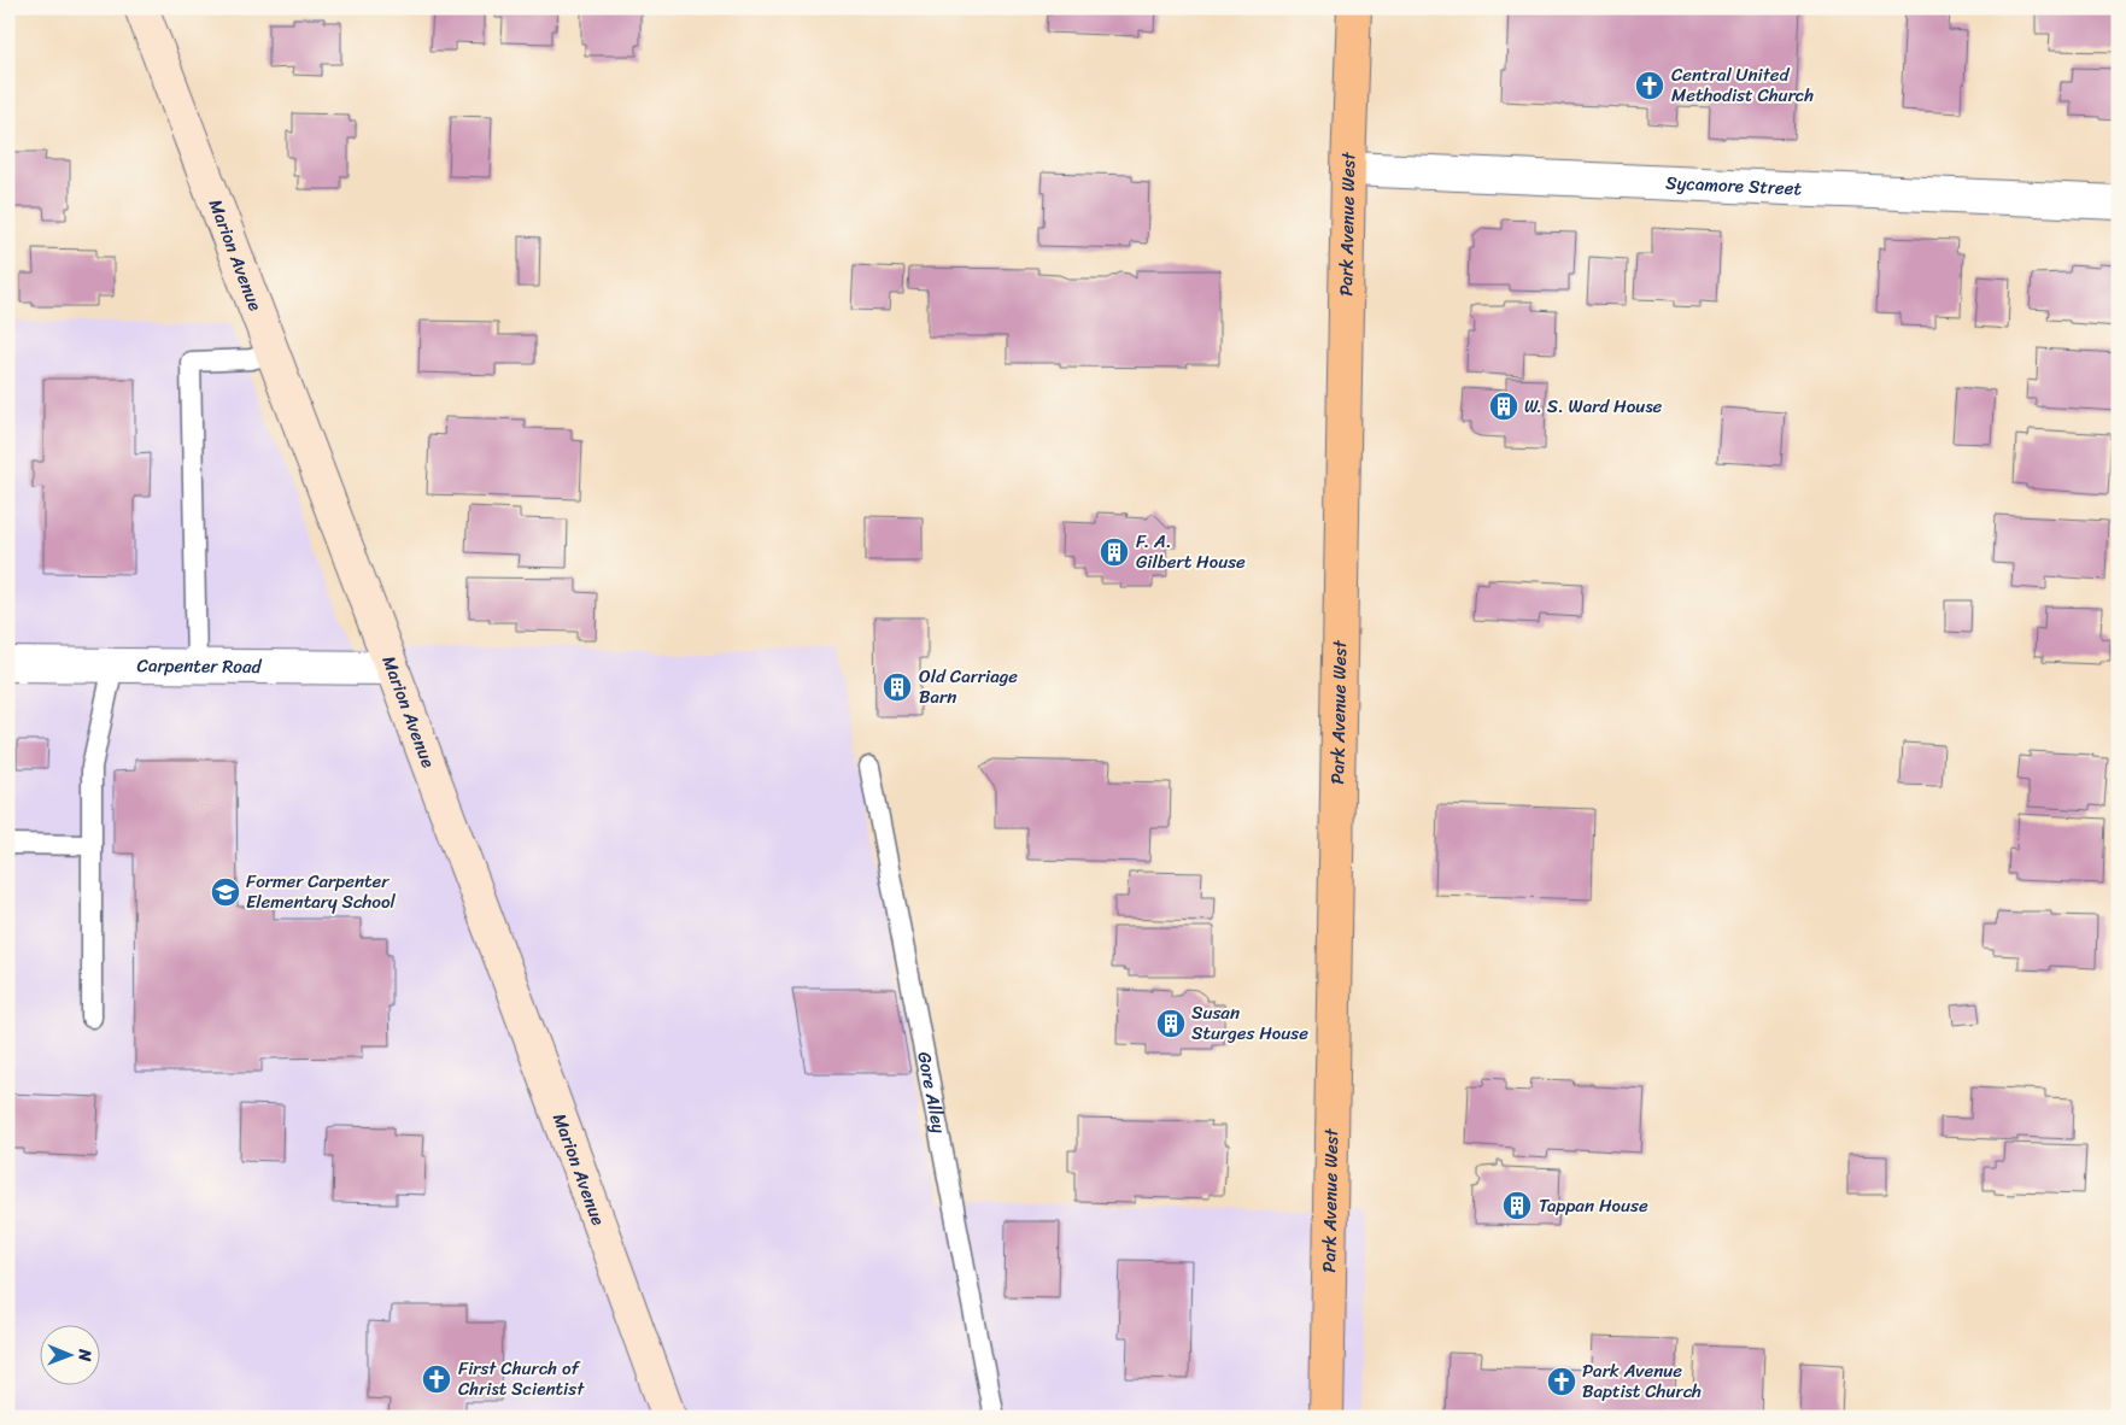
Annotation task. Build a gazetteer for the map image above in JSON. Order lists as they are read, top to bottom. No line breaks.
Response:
{"streets":{"main road":["Park Avenue West"],"street":["Sycamore Street","Marion Avenue","Carpenter Road"],"lane":["Gore Alley"]},"crossings":[["Sycamore Street","Park Avenue West"],["Marion Avenue","Carpenter Road"]],"places":{"church":["Central United Methodist Church","First Church of Christ Scientist","Park Avenue Baptist Church"],"building":["W. S. Ward House","F. A. Gilbert House","Old Carriage Barn","Susan Sturges House","Tappan House"],"school or university":["Former Carpenter Elementary School"]},"north":"right"}
